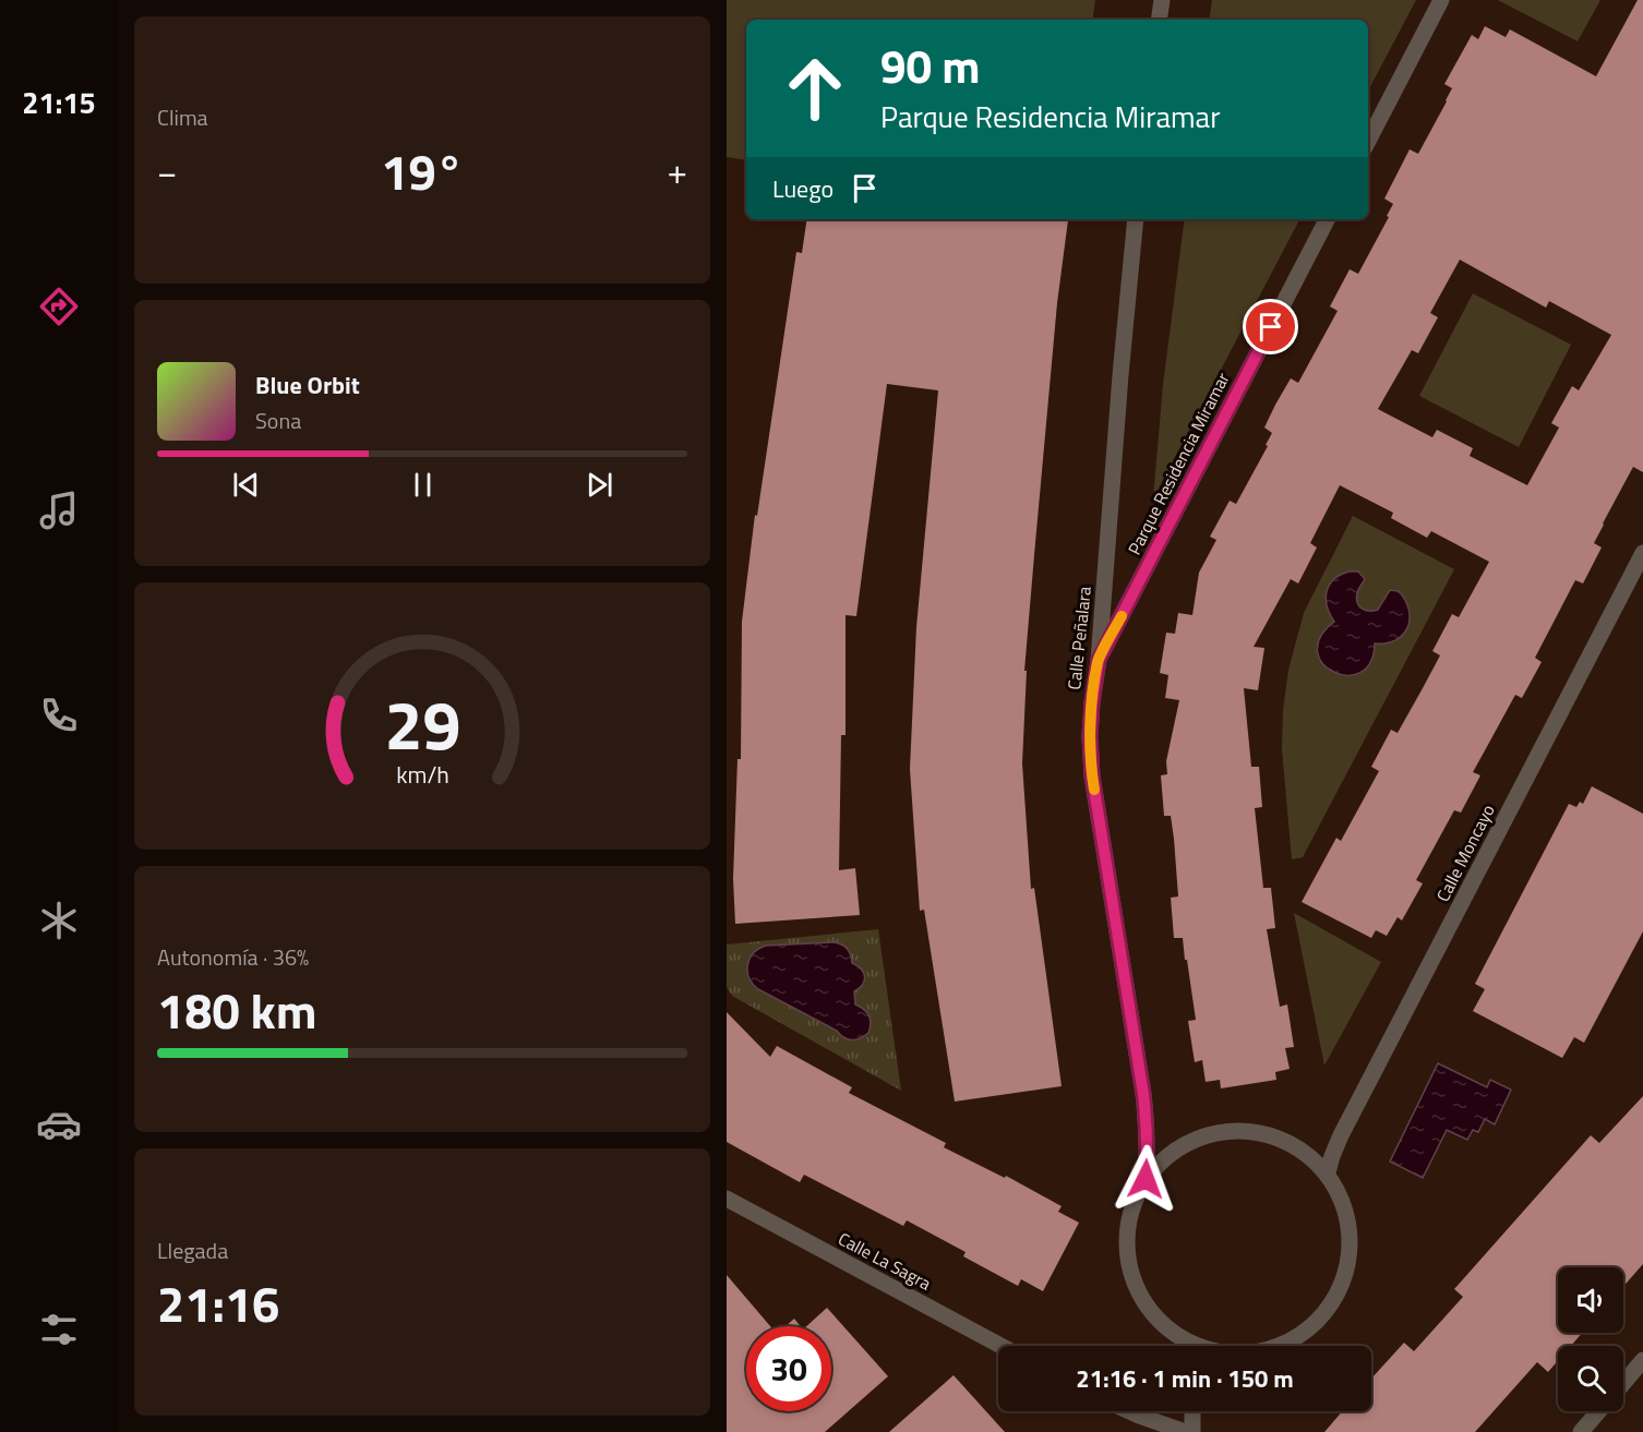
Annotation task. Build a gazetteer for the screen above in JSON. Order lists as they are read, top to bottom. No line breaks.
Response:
{"streets":{"street":["Parque Residencia Miramar","Calle Peñalara","Calle Moncayo","Calle La Sagra"]},"crossings":[["Parque Residencia Miramar","Calle Peñalara"]],"page":{"tabs":"21:15","tile":["Clima",["Autonomía · 36%","180 km"],["Llegada","21:16"]],"turn":["90 m","Parque Residencia Miramar"],"heat":["−","19°","+"],"then":"Luego","song":["Blue Orbit","Sona"],"limit":"30","trip":"21:16 · 1 min · 150 m","gauge":["29","km/h"]}}
